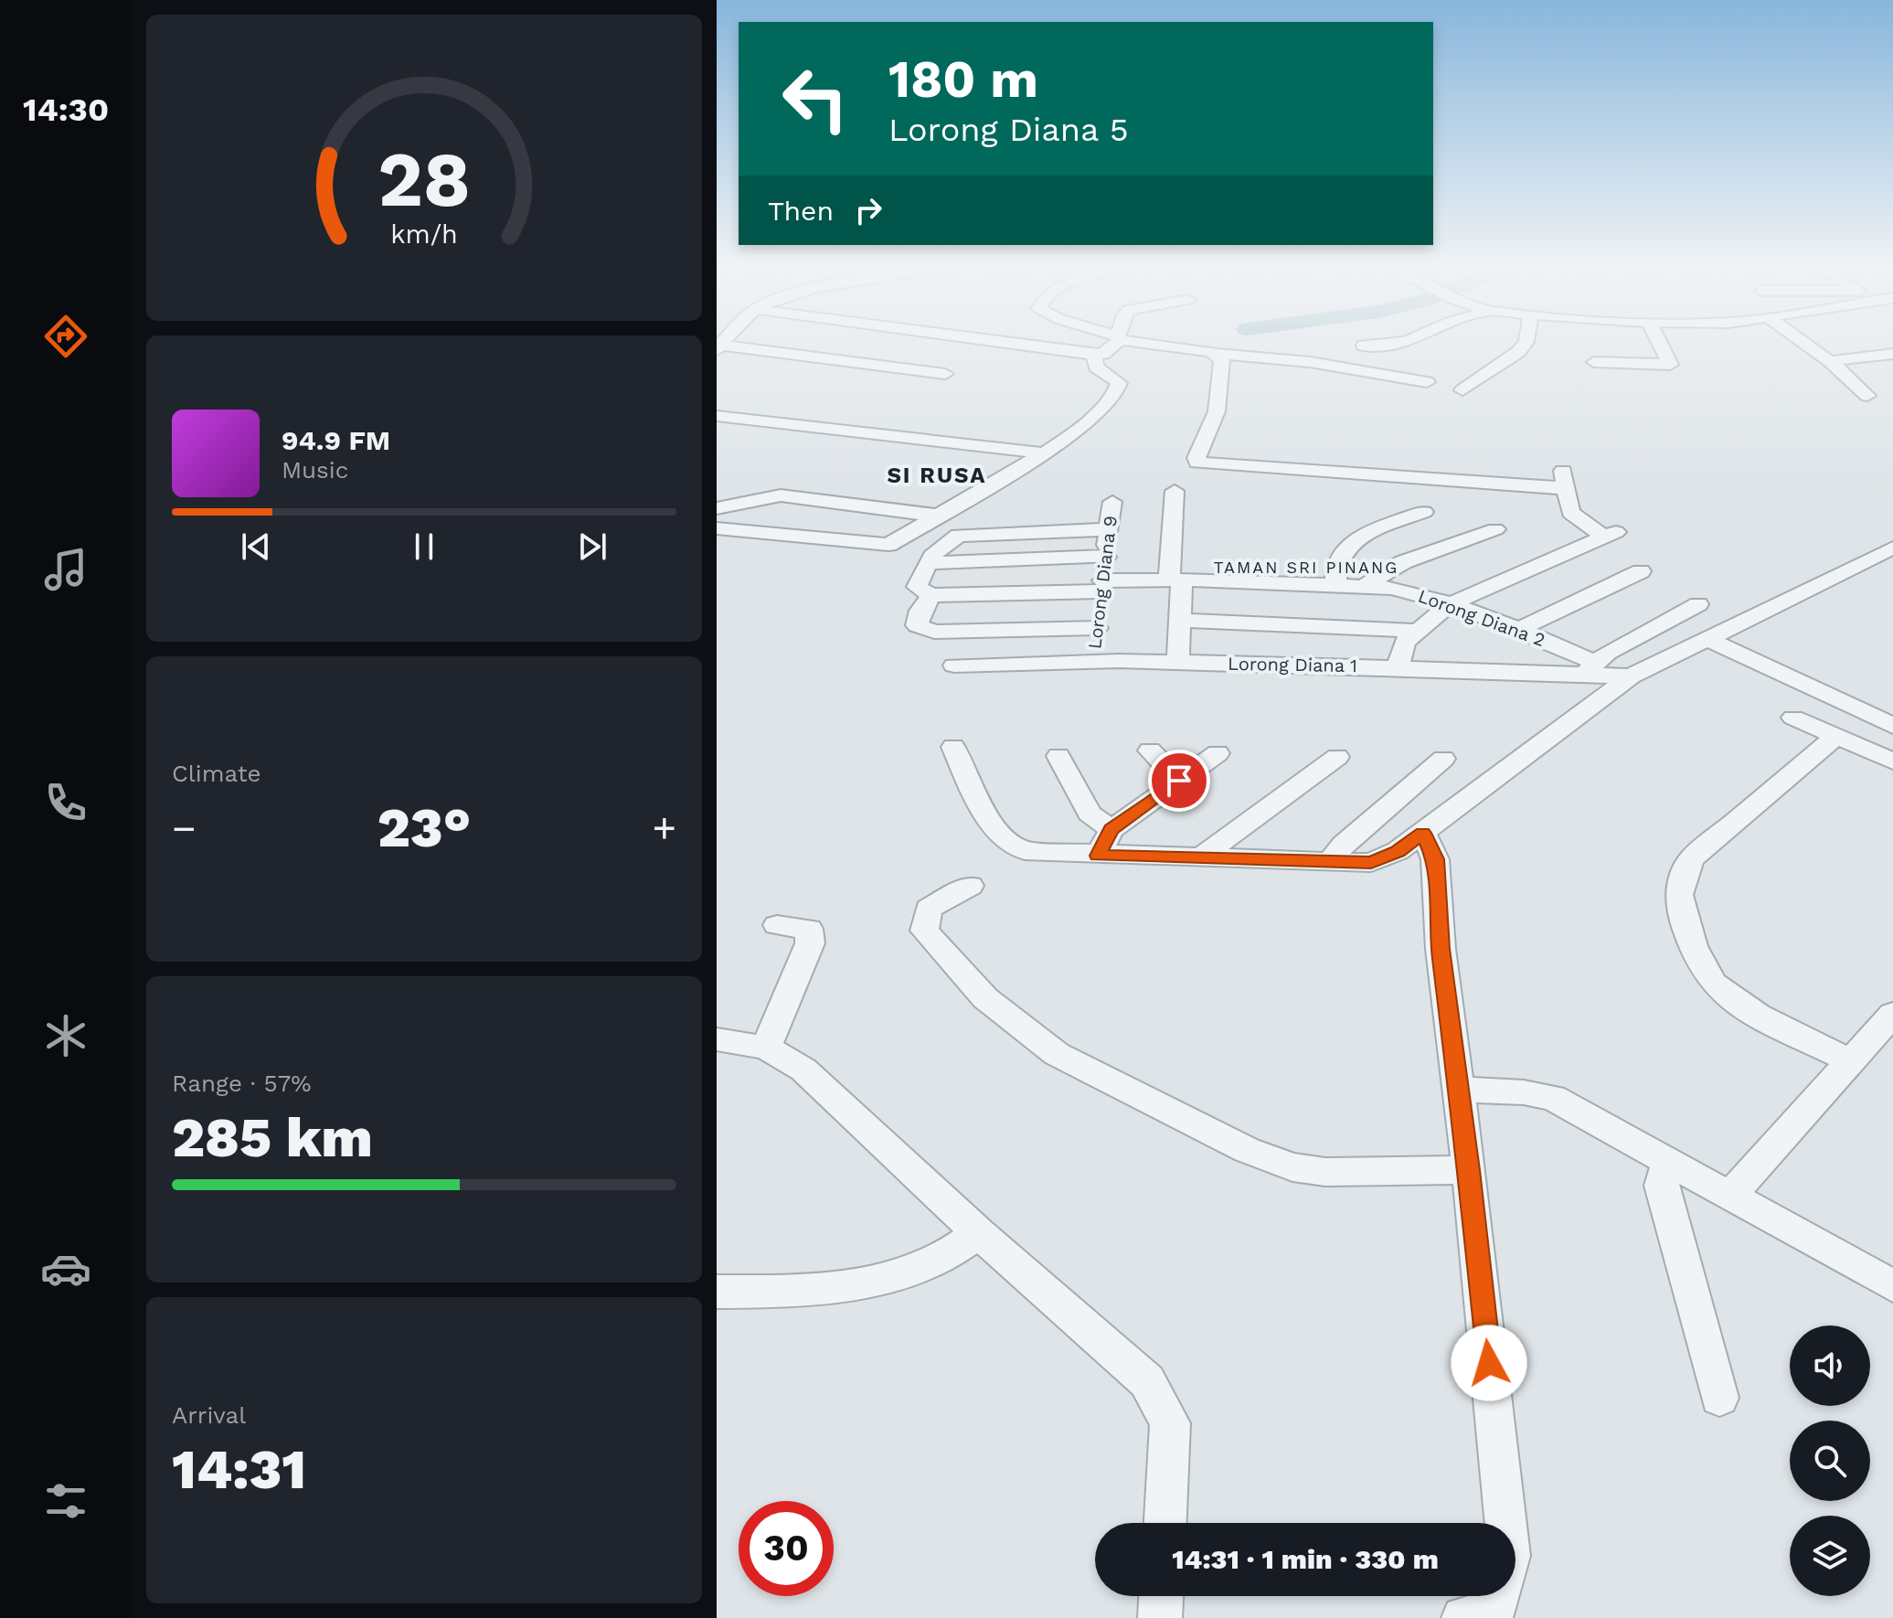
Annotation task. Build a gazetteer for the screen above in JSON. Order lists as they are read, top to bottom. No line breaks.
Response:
{"streets":{"street":["Lorong Diana 9","Lorong Diana 2","Lorong Diana 1"]},"crossings":[["Lorong Diana 9","Lorong Diana 2"],["Lorong Diana 9","Lorong Diana 1"],["Lorong Diana 2","Lorong Diana 1"]],"districts":["SI RUSA","TAMAN SRI PINANG"],"page":{"tabs":"14:30","turn":["180 m","Lorong Diana 5"],"then":"Then","song":["94.9 FM","Music"],"tile":["Climate",["Range · 57%","285 km"],["Arrival","14:31"]],"heat":["−","23°","+"],"limit":"30","trip":"14:31 · 1 min · 330 m","gauge":["28","km/h"]}}
